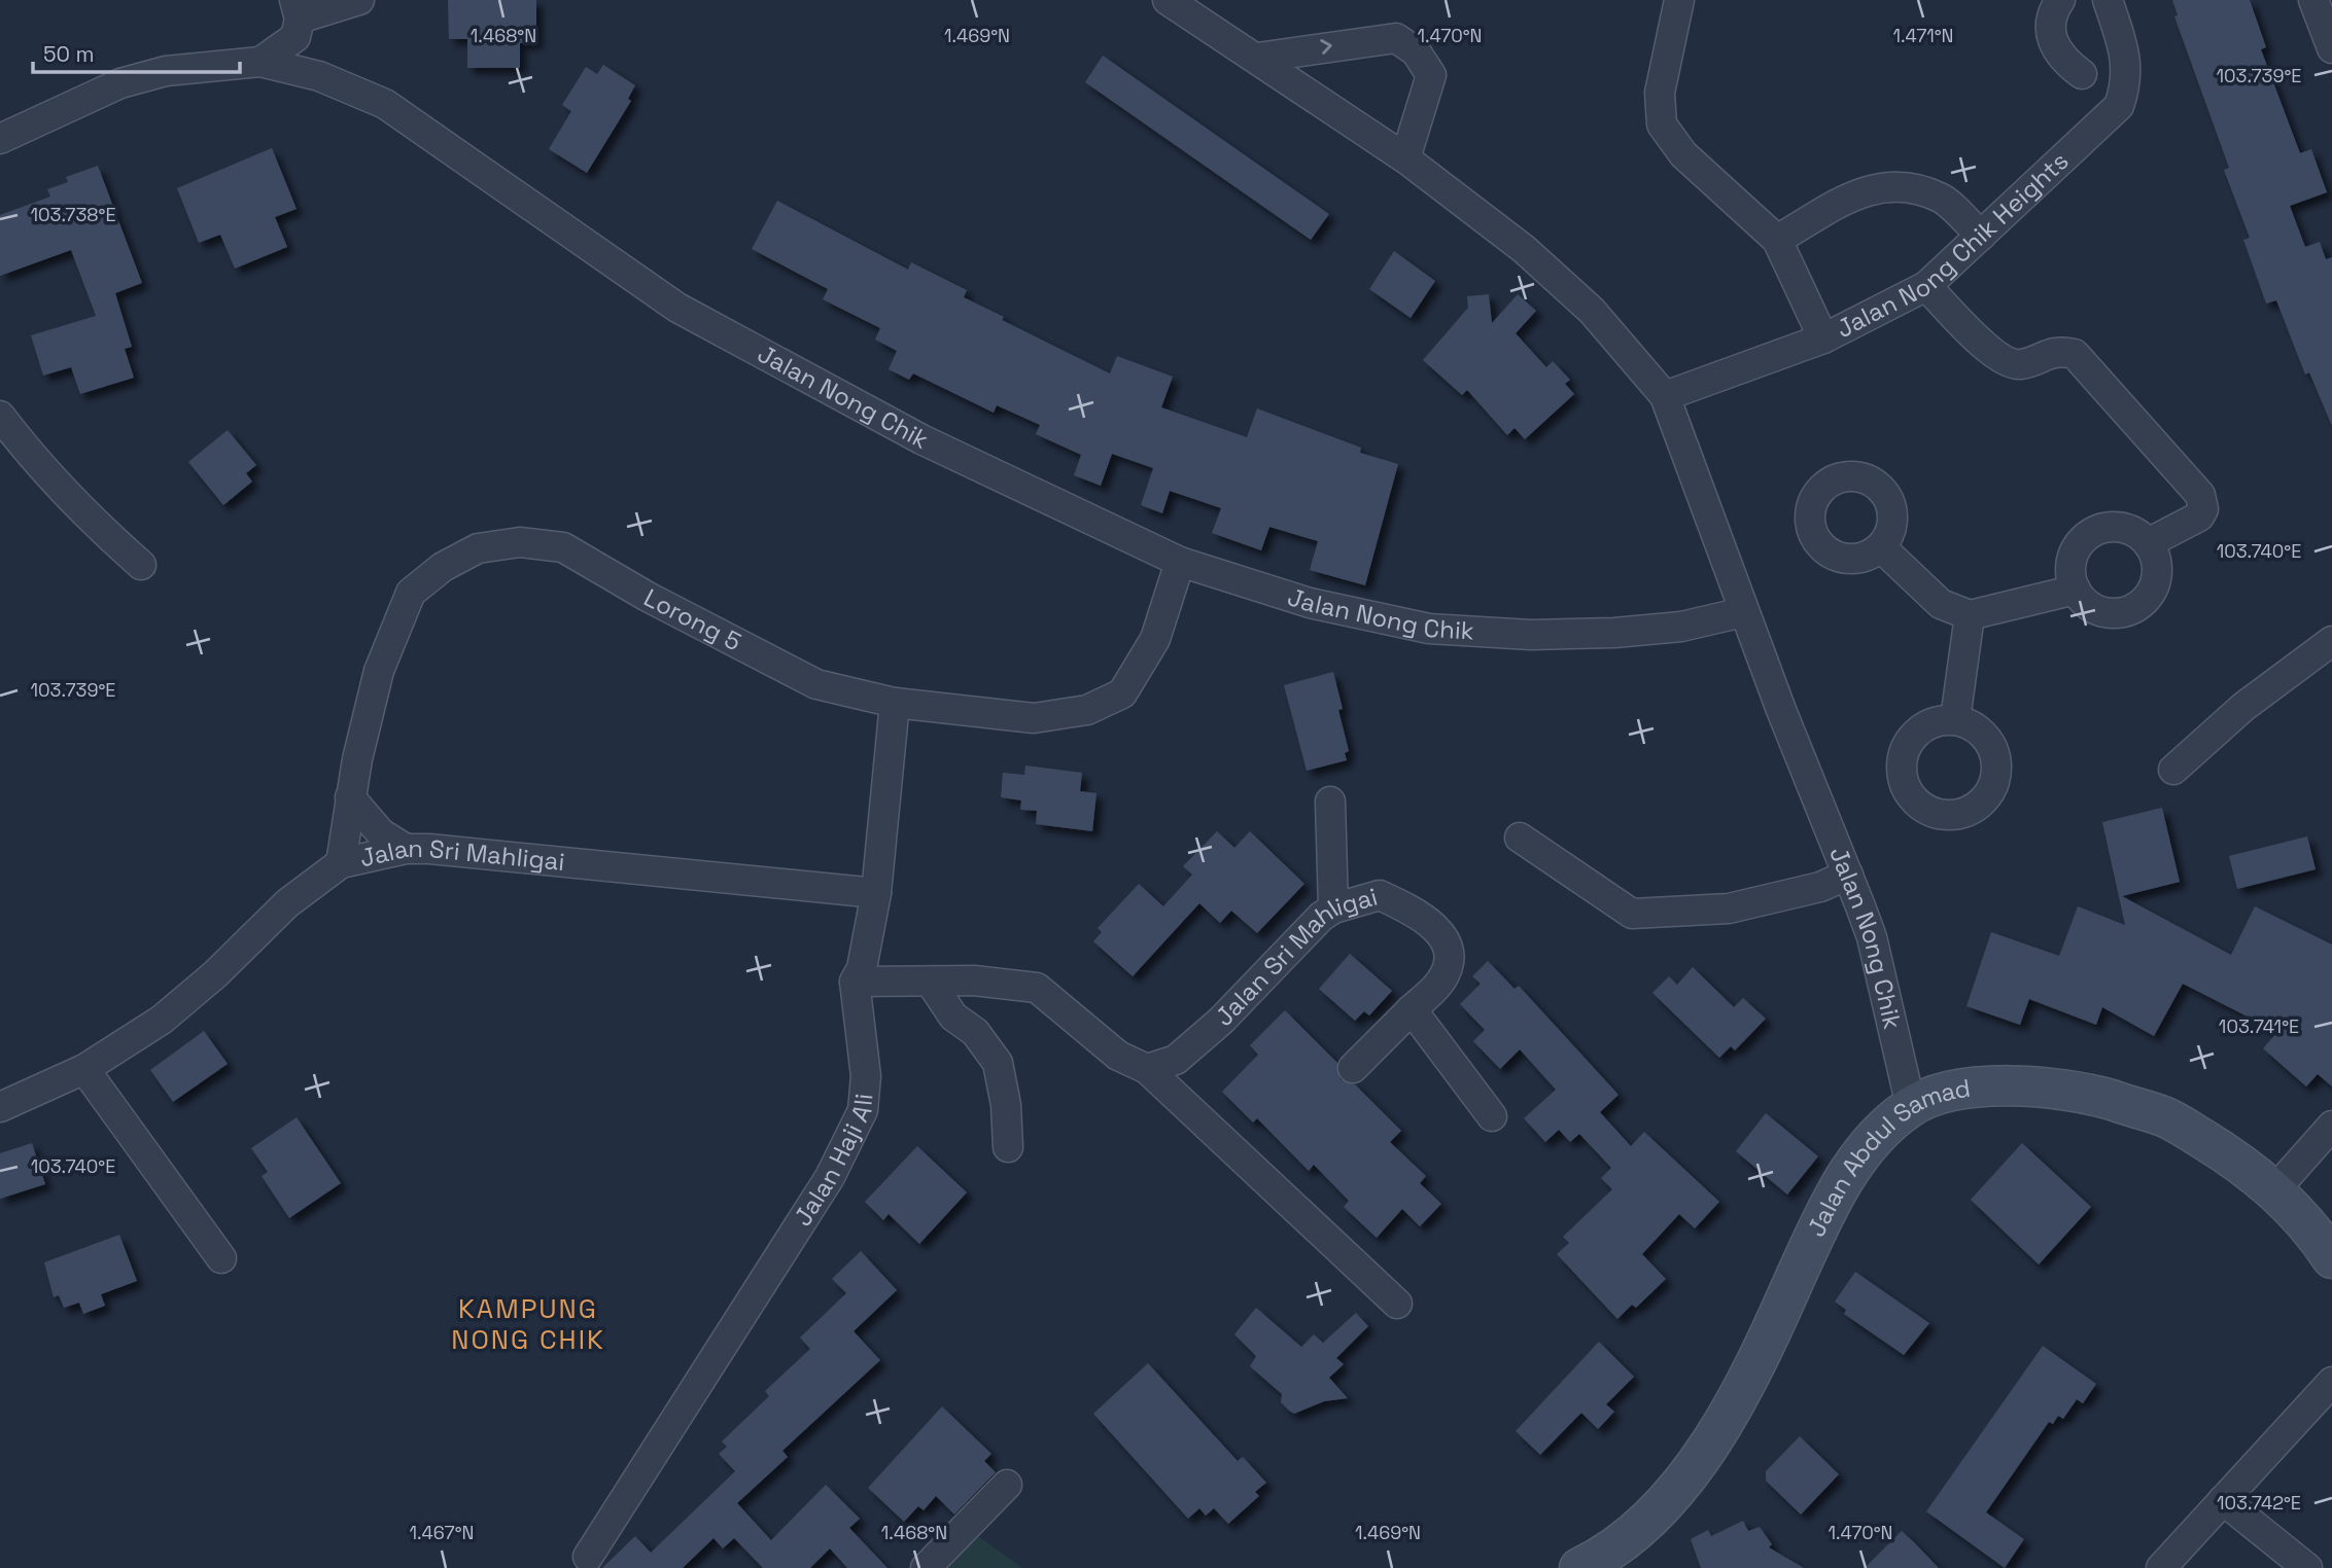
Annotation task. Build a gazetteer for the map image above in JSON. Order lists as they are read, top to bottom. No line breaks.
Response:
{"streets":{"street":["Jalan Nong Chik Heights","Jalan Nong Chik","Lorong 5","Jalan Sri Mahligai","Jalan Haji Ali","Jalan Abdul Samad"]},"crossings":[["Jalan Nong Chik Heights","Jalan Nong Chik"],["Jalan Nong Chik","Lorong 5"],["Jalan Nong Chik","Jalan Abdul Samad"],["Lorong 5","Jalan Sri Mahligai"],["Lorong 5","Jalan Haji Ali"],["Jalan Sri Mahligai","Jalan Haji Ali"]],"districts":["KAMPUNG NONG CHIK"],"scale_bar":"50 m","coordinates":["1.468°N","1.469°N","1.470°N","1.471°N","103.739°E","103.738°E","103.740°E","103.741°E","103.742°E","1.467°N"]}
